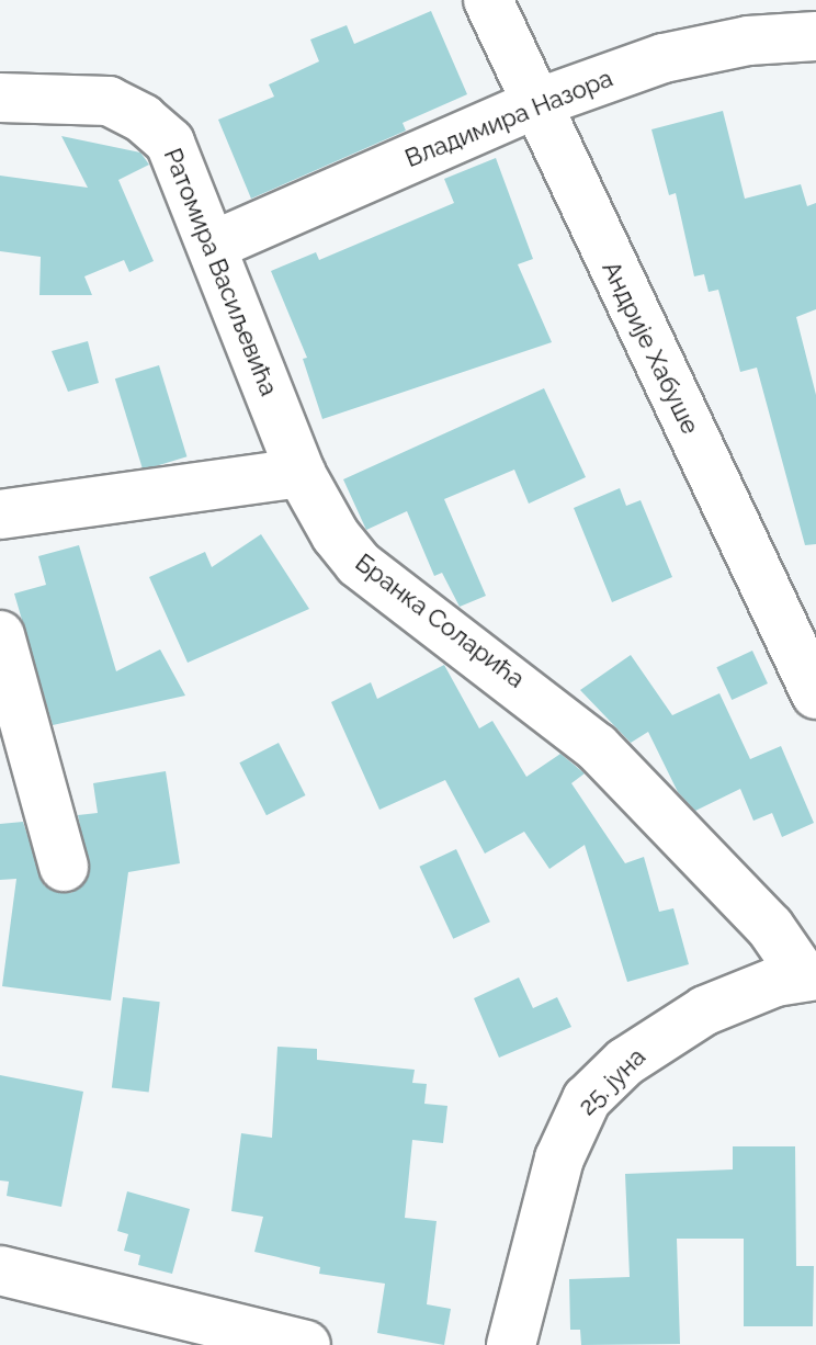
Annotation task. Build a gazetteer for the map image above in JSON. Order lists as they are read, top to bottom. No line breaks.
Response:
{"streets":{"street":["Владимира Назора","Ратомира Васиљевића","Андрије Хабуше","Бранка Соларића","25. јуна"]},"crossings":[["Владимира Назора","Ратомира Васиљевића"],["Владимира Назора","Андрије Хабуше"],["Ратомира Васиљевића","Бранка Соларића"],["Бранка Соларића","25. јуна"]]}
